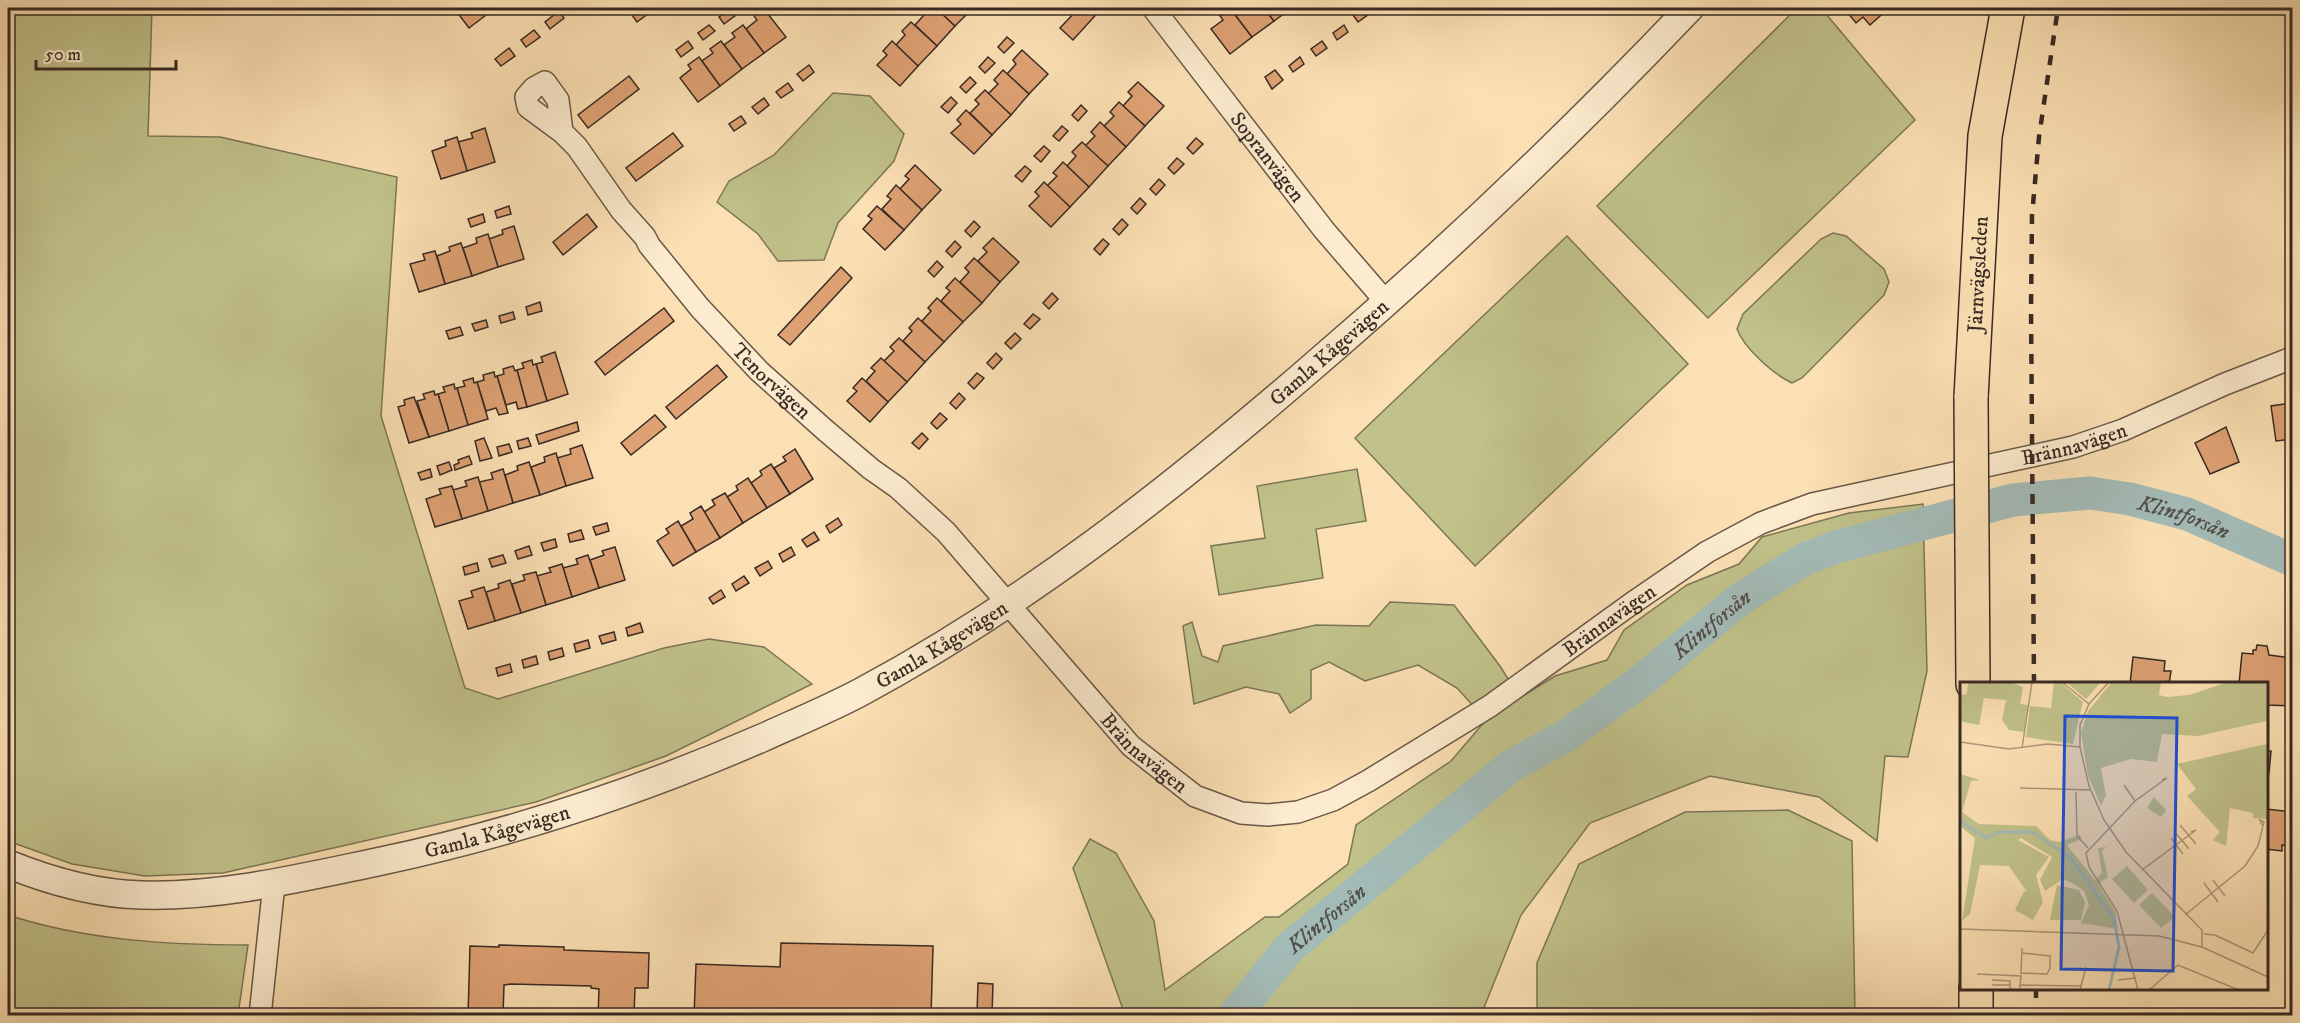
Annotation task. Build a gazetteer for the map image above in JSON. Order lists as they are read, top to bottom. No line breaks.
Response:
{"streets":{"main road":["Järnvägsleden"],"street":["Sopranvägen","Gamla Kågevägen","Tenorvägen","Brännavägen"]},"crossings":[["Sopranvägen","Gamla Kågevägen"],["Gamla Kågevägen","Tenorvägen"],["Gamla Kågevägen","Brännavägen"],["Tenorvägen","Brännavägen"]],"water":["Klintforsån"],"scale_bar":"50 m"}
